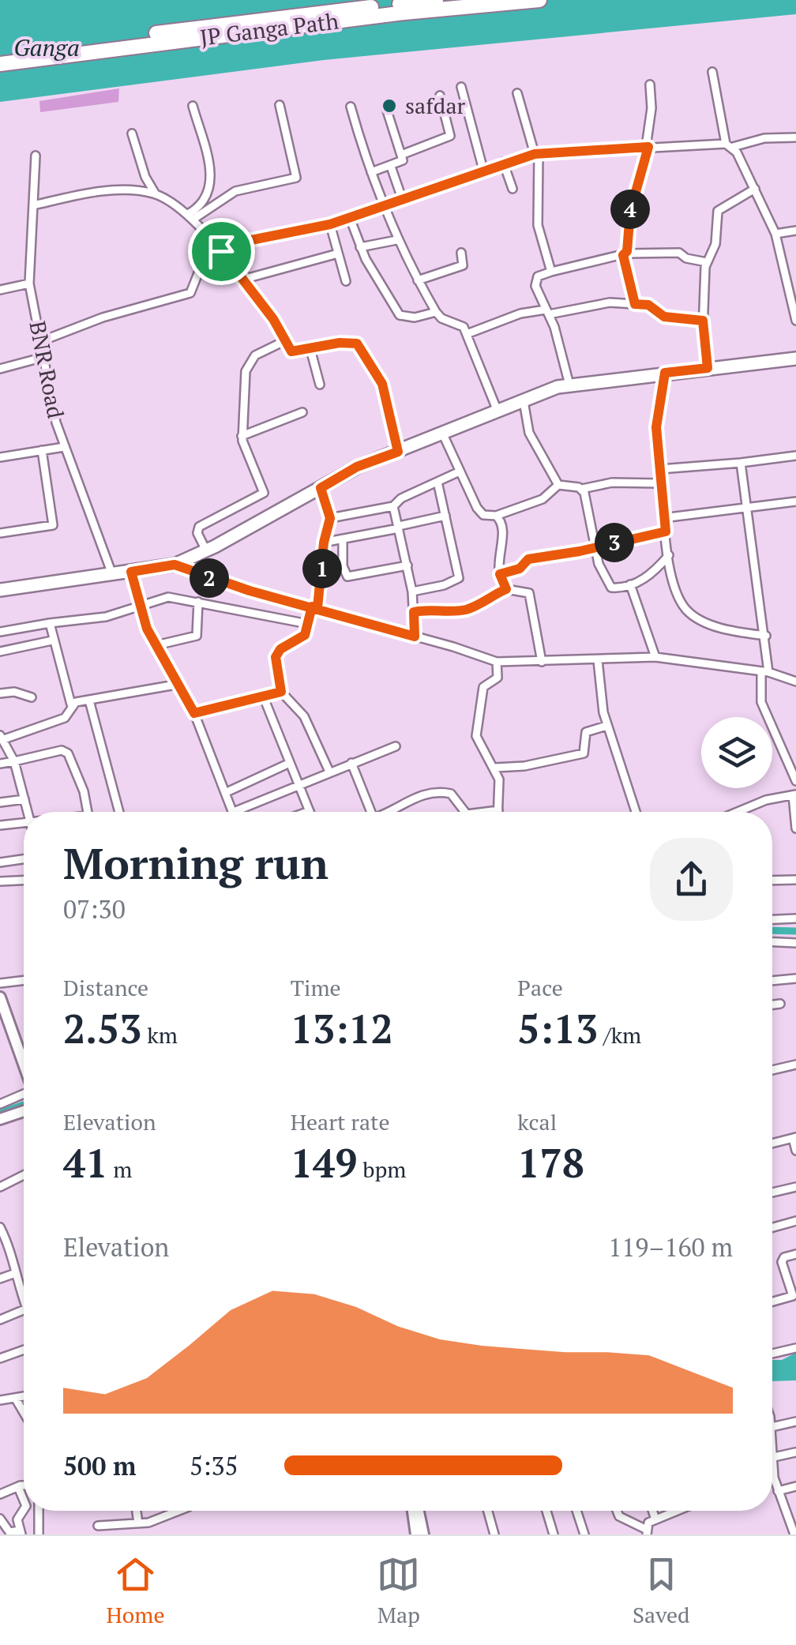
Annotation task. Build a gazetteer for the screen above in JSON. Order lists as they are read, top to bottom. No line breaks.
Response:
{"streets":{"highway":["JP Ganga Path"],"street":["BNR Road"]},"water":["Ganga"],"places":["safdar"],"page":{"pins":["4","3","1","2"],"heading":["Morning run","07:30"],"stats":[["Distance","2.53 km"],["Time","13:12"],["Pace","5:13 /km"],["Elevation","41 m"],["Heart rate","149 bpm"],["kcal","178"]],"chart":["Elevation","119–160 m"],"list":[{"name":"500 m","note":"5:35"}],"tabs":["Home","Map","Saved"]}}
